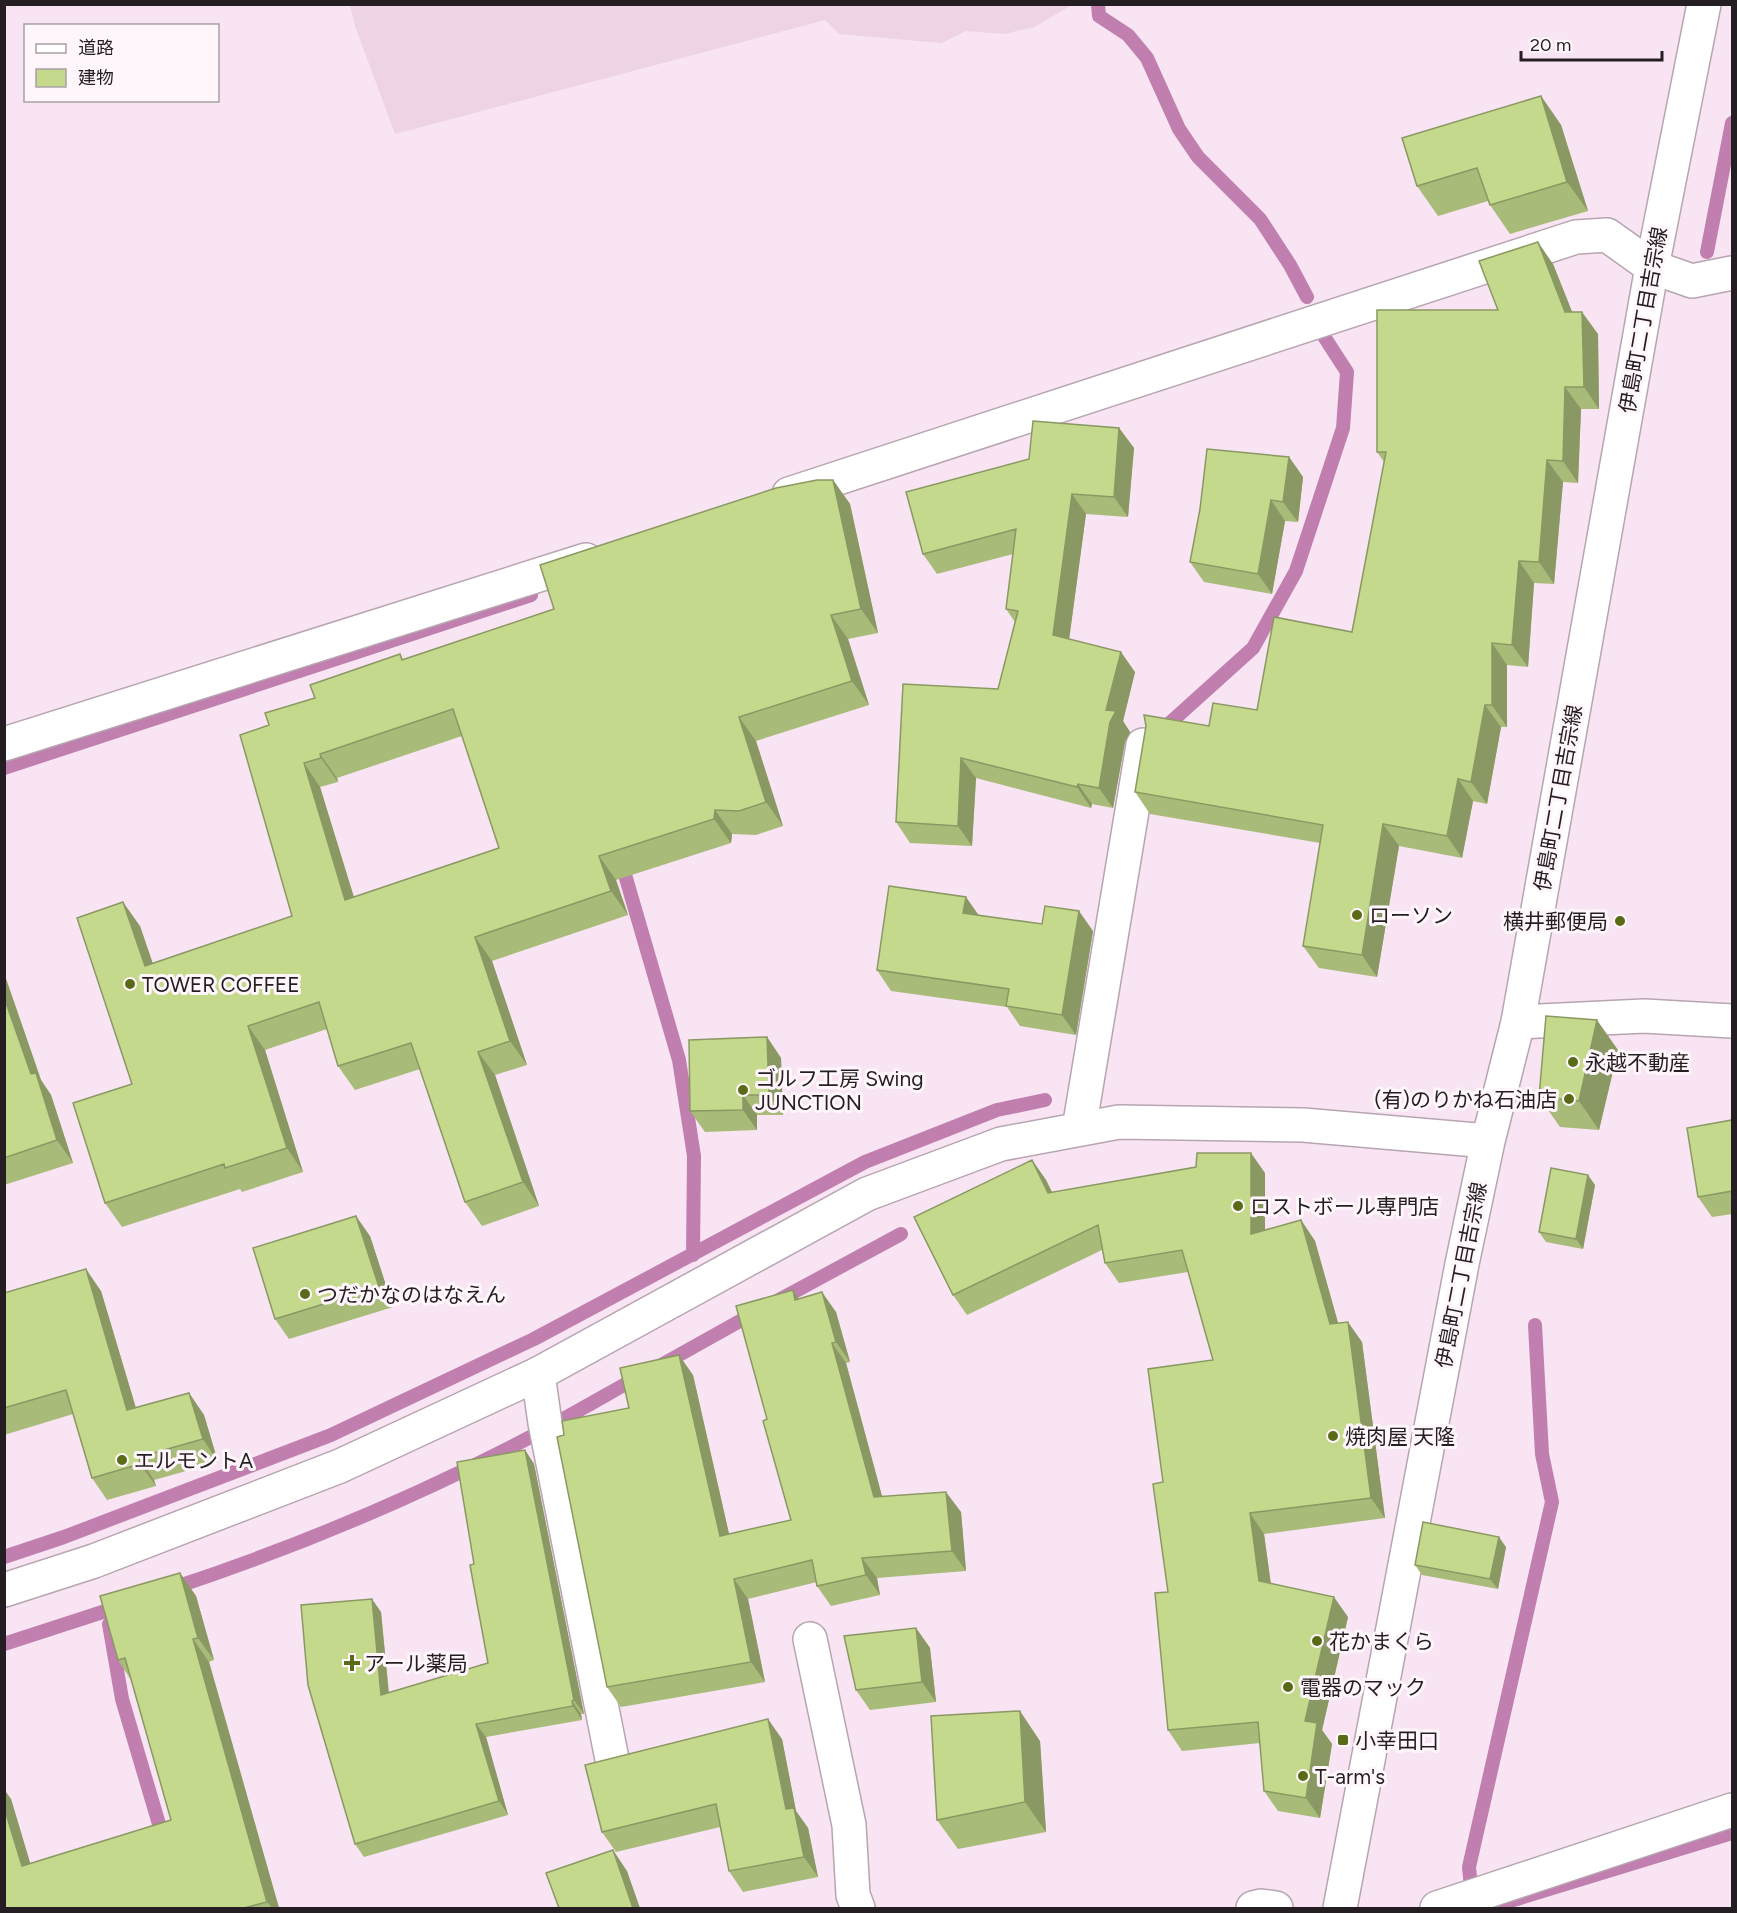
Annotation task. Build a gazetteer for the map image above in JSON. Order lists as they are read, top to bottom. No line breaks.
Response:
{"streets":{"street":["伊島町二丁目吉宗線"]},"places":{"other":["ローソン","横井郵便局","TOWER COFFEE","永越不動産","ゴルフ工房 Swing JUNCTION","(有)のりかね石油店","ロストボール専門店","つだかなのはなえん","焼肉屋 天隆","エルモントA","花かまくら","電器のマック","T-arm's"],"health":["アール薬局"],"transit":["小幸田口"]},"legend":["道路","建物"],"scale_bar":"20 m"}
